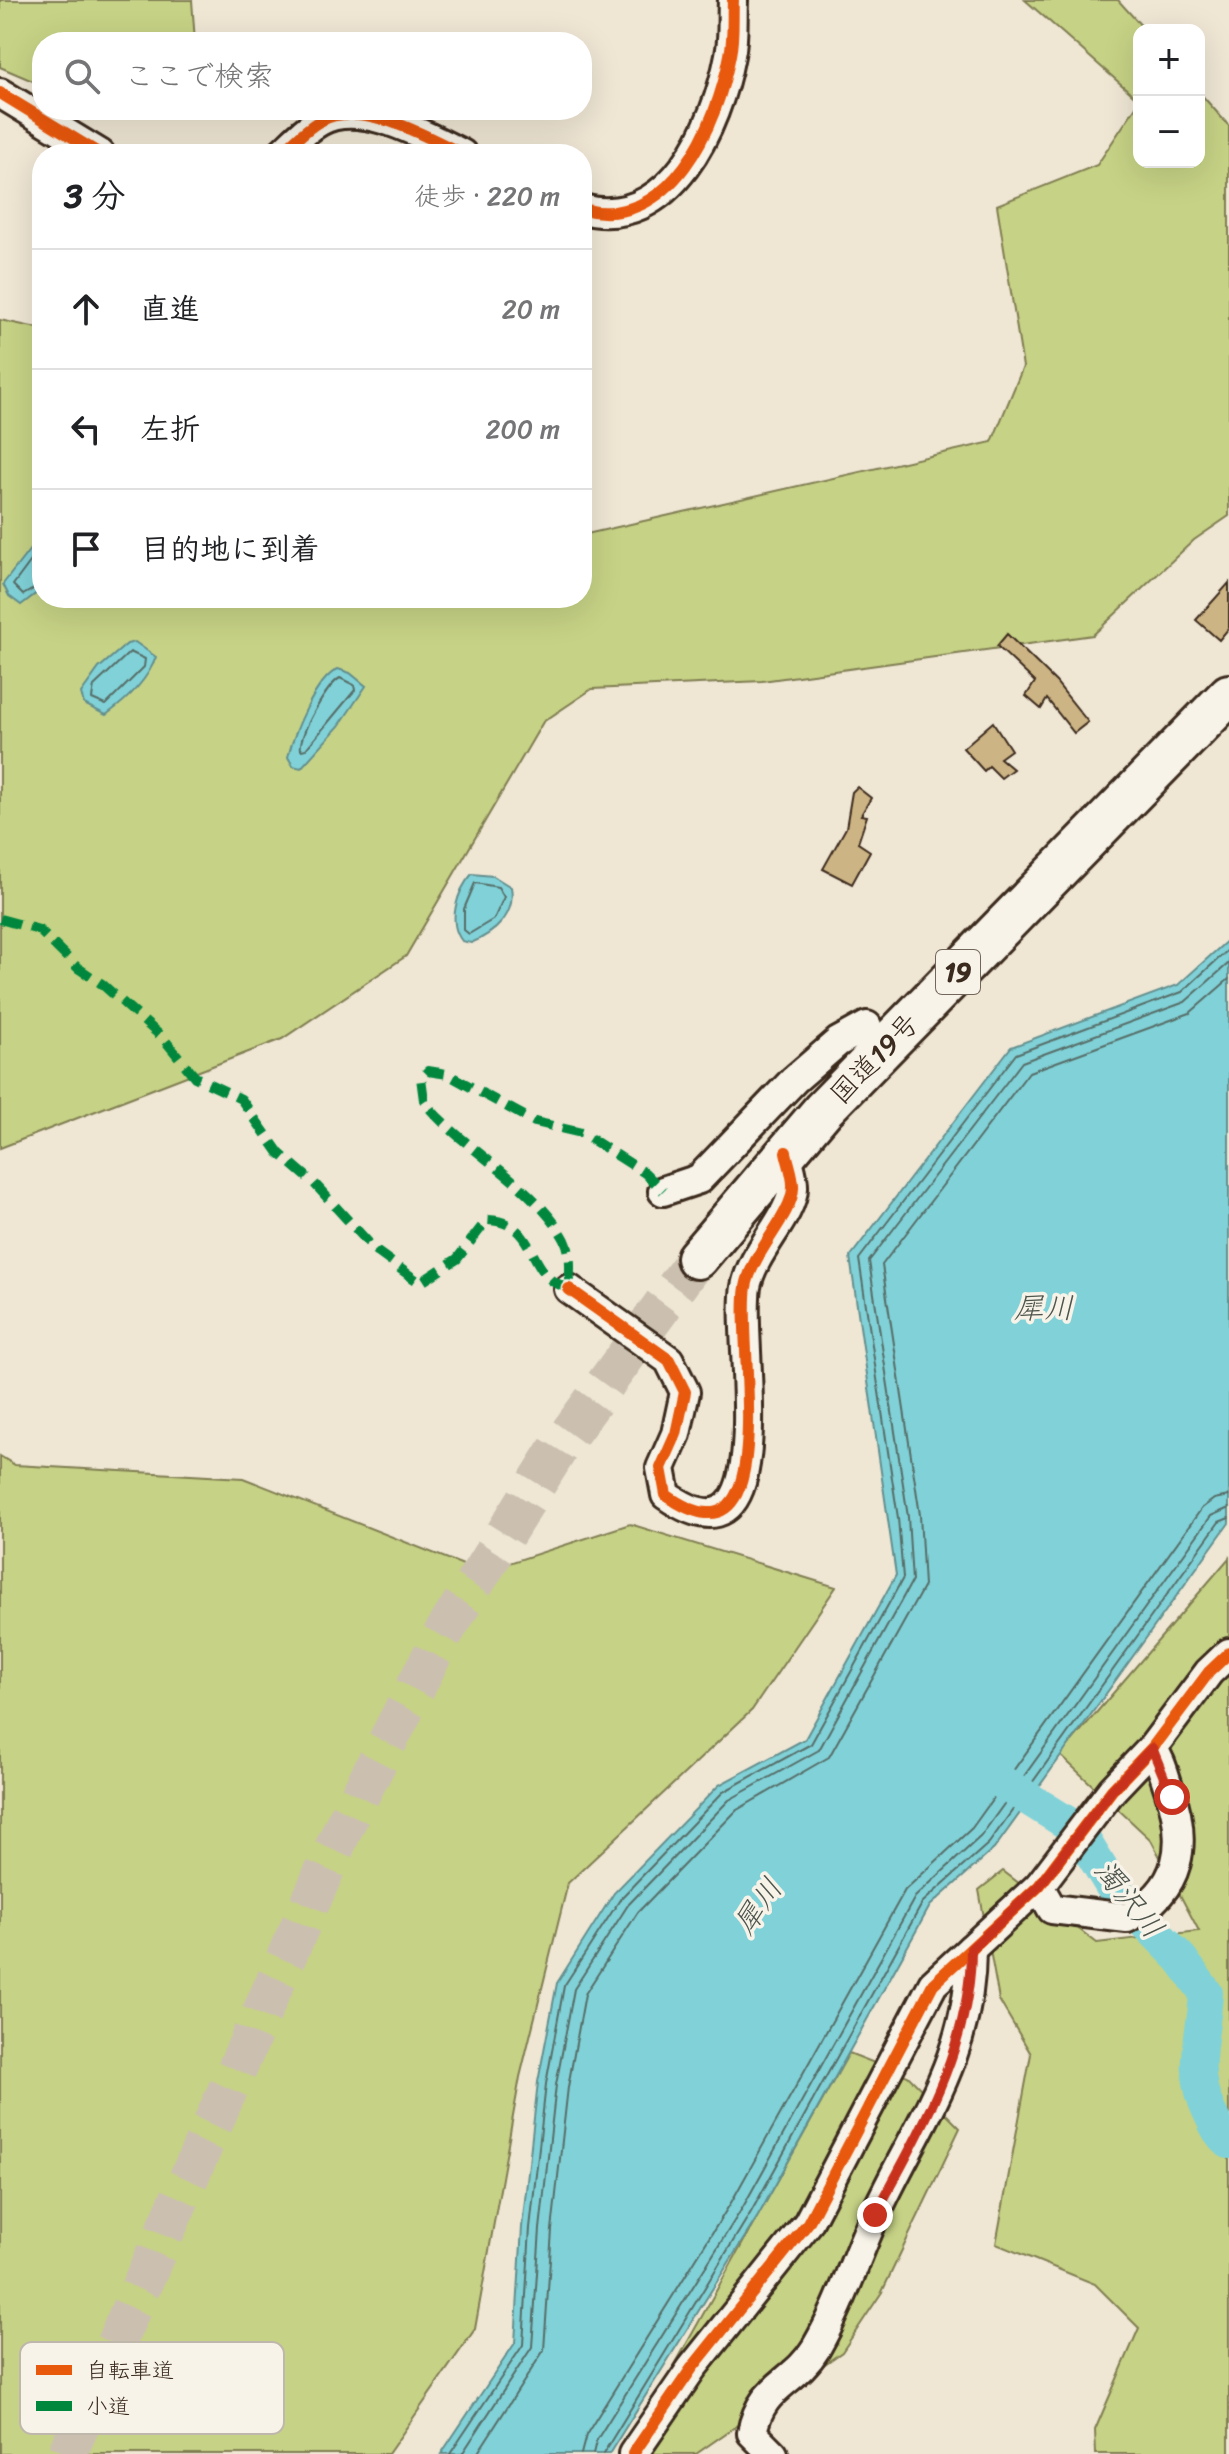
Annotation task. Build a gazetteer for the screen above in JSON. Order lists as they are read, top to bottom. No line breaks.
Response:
{"streets":{"highway":["19","国道19号"]},"water":["犀川","濁沢川"],"legend":["自転車道","小道"],"page":{"map_buttons":["+","−"],"search":"ここで検索","heading":["3 分","徒歩 · 220 m"],"list":[["直進","20 m"],["左折","200 m"],"目的地に到着"]}}
